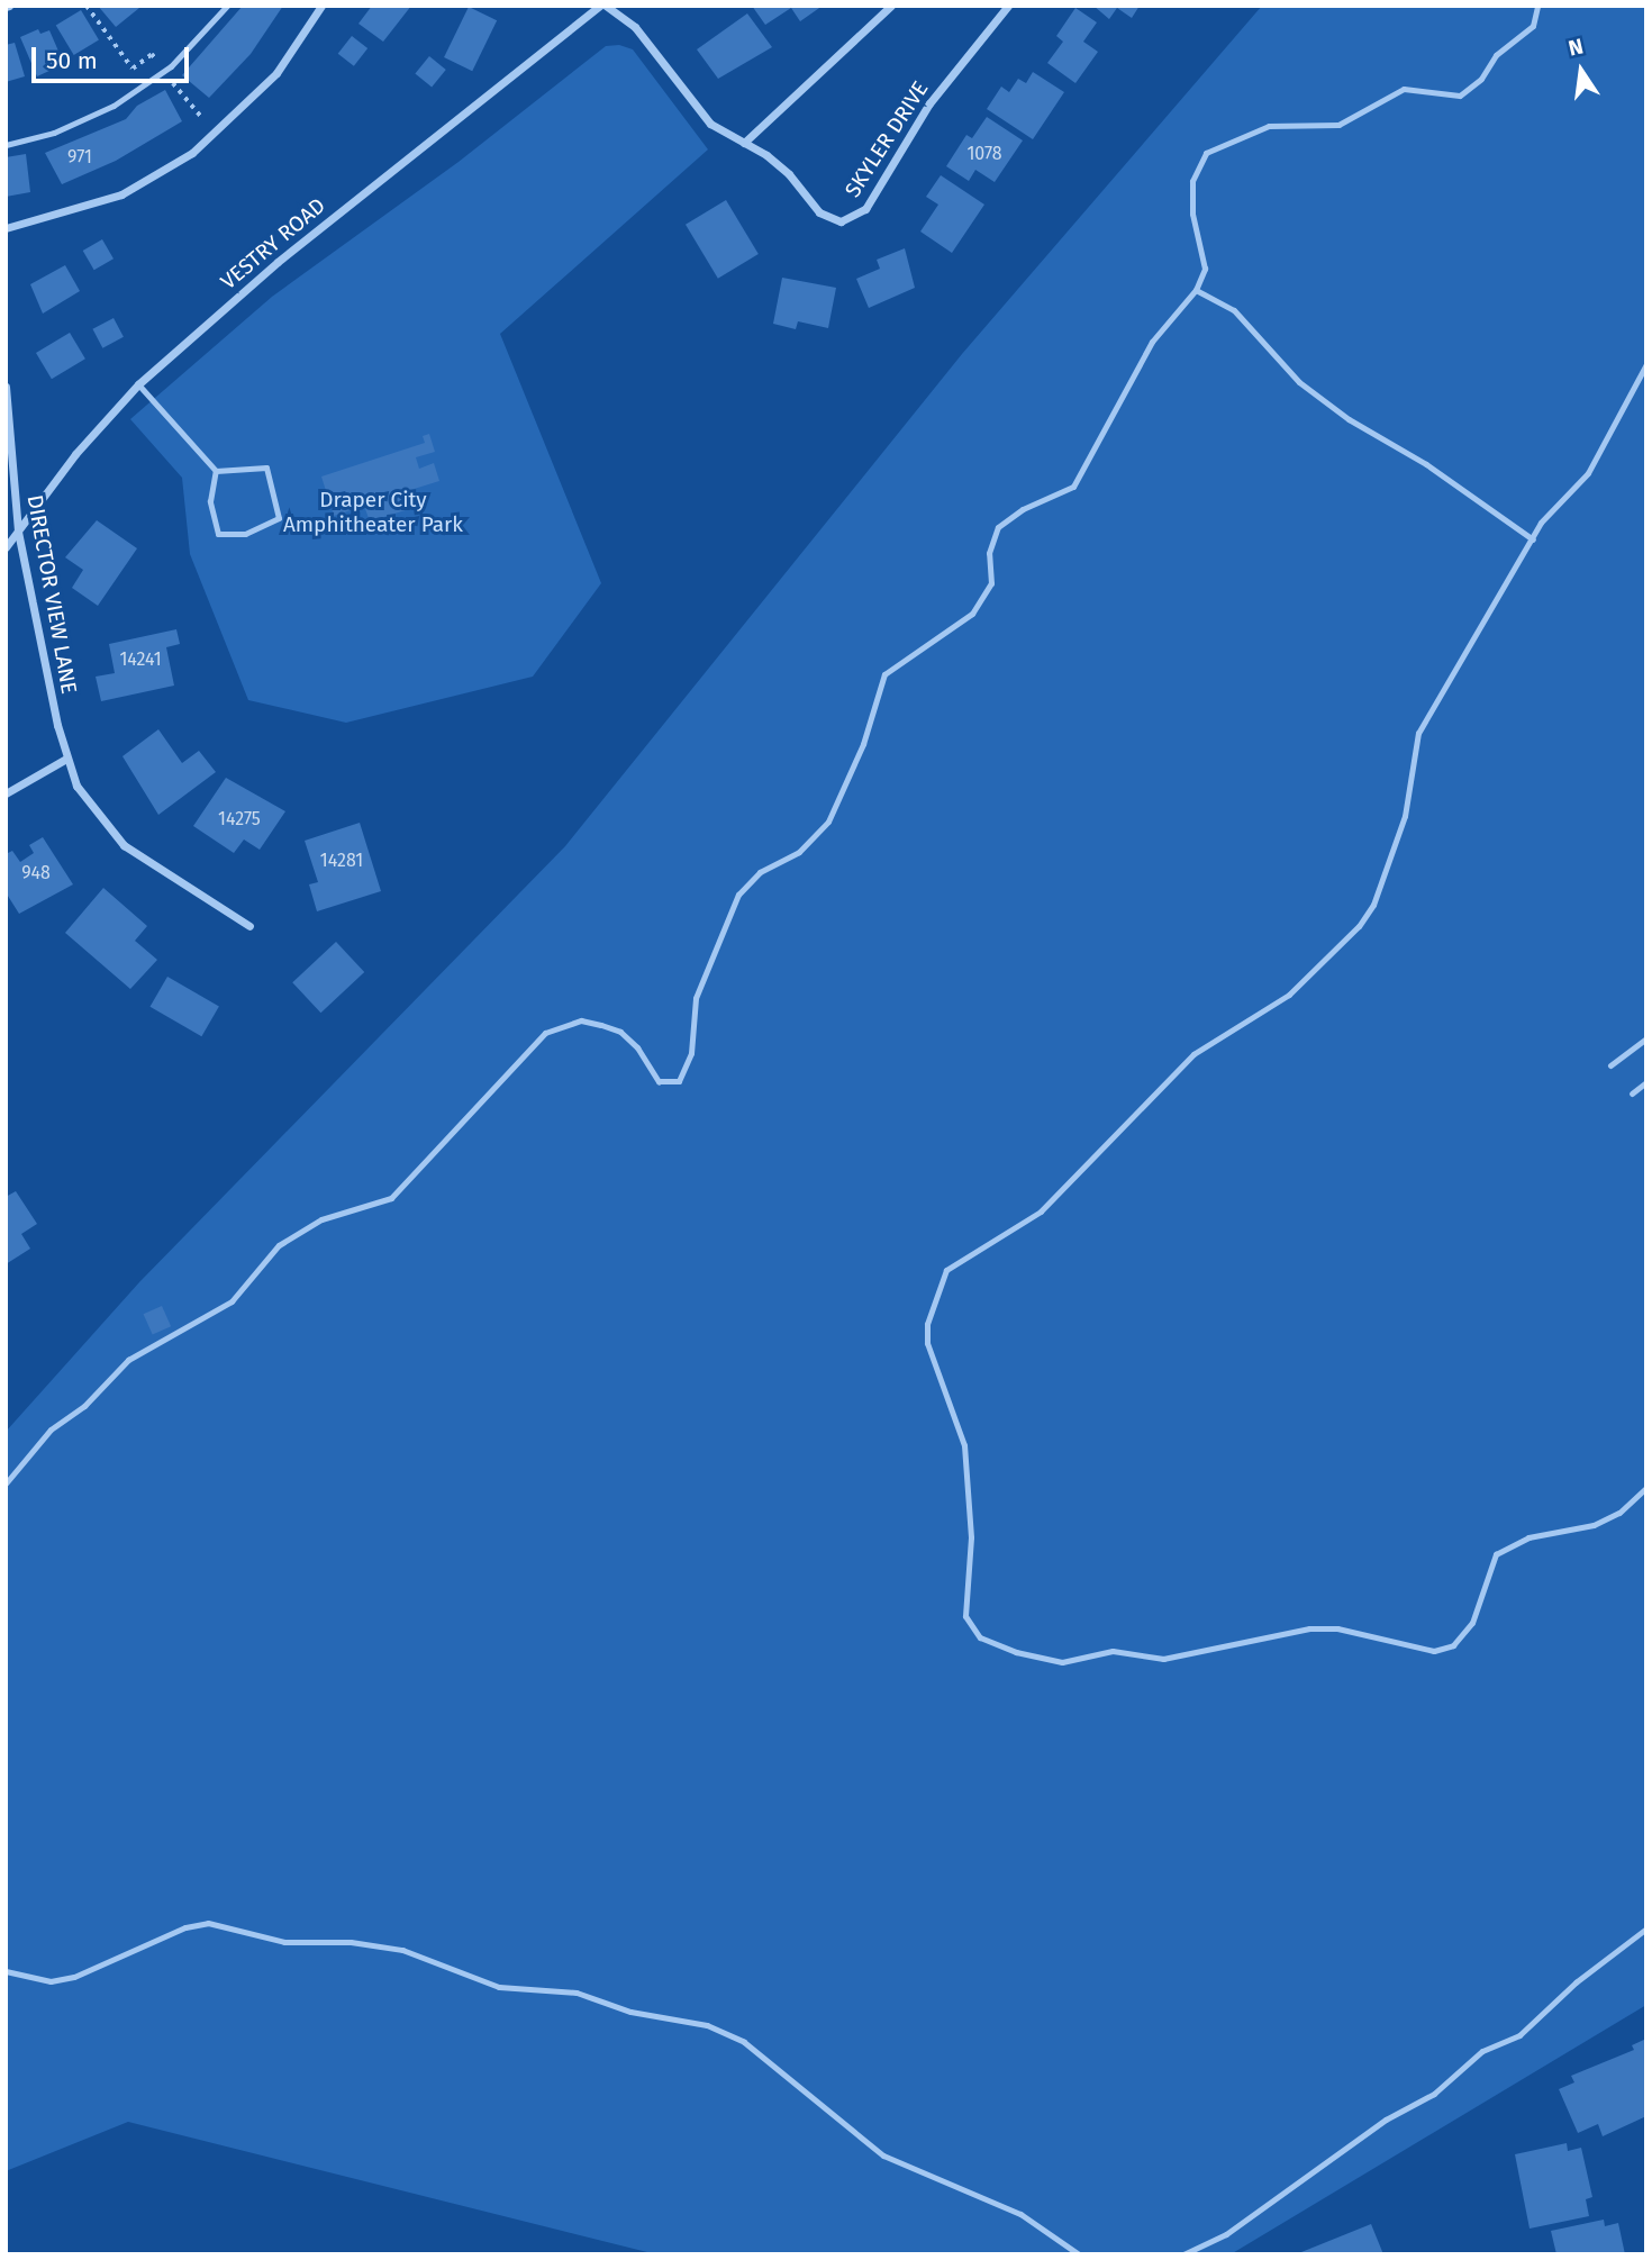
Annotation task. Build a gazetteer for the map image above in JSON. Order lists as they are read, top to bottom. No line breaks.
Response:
{"streets":{"street":["SKYLER DRIVE","VESTRY ROAD","DIRECTOR VIEW LANE"]},"crossings":[["SKYLER DRIVE","VESTRY ROAD"],["VESTRY ROAD","DIRECTOR VIEW LANE"]],"parks":["Draper City Amphitheater Park"],"house_numbers":["1078","971","14241","14275","14281","948"],"scale_bar":"50 m","north":"top"}
